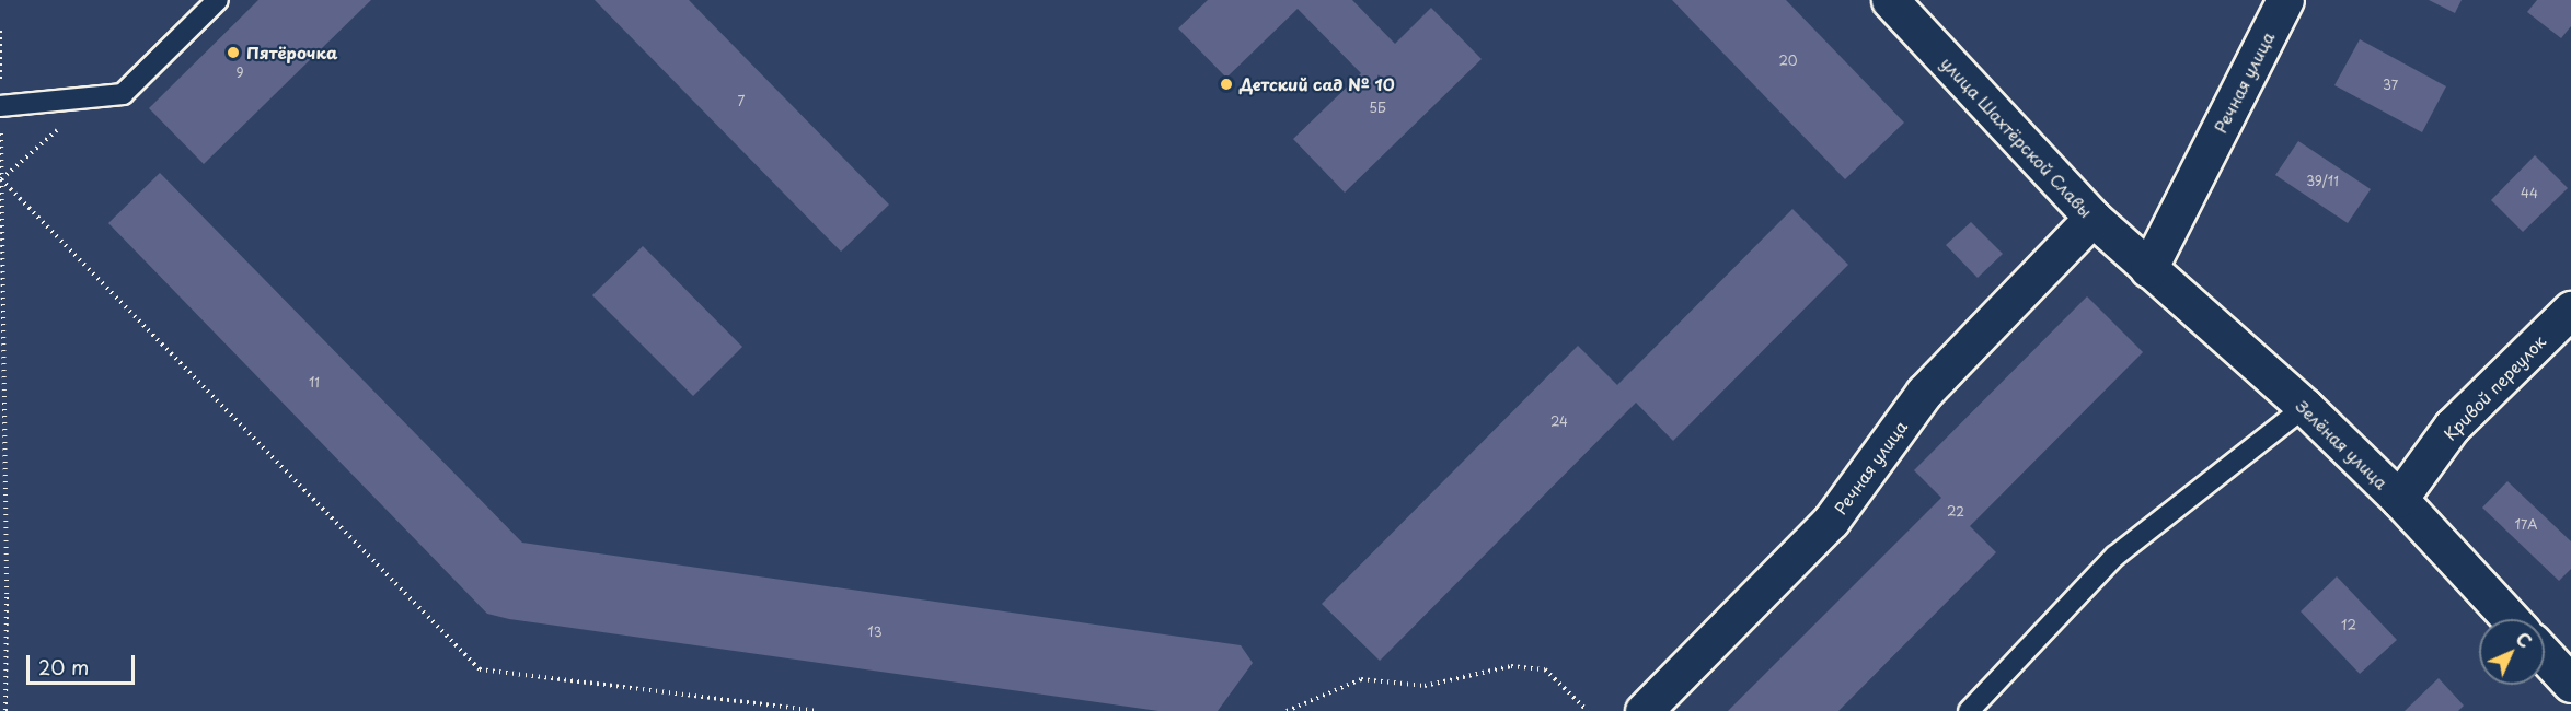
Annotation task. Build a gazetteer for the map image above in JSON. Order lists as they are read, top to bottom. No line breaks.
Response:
{"streets":{"street":["Речная улица","улица Шахтёрской Славы","Кривой переулок","Зелёная улица"]},"crossings":[["Речная улица","улица Шахтёрской Славы"],["Речная улица","Зелёная улица"],["улица Шахтёрской Славы","Зелёная улица"],["Кривой переулок","Зелёная улица"]],"places":["Пятёрочка","Детский сад № 10"],"house_numbers":["20","9","37","7","5Б","39/11","44","11","24","22","17А","12","13"],"scale_bar":"20 m","north":"top right"}
